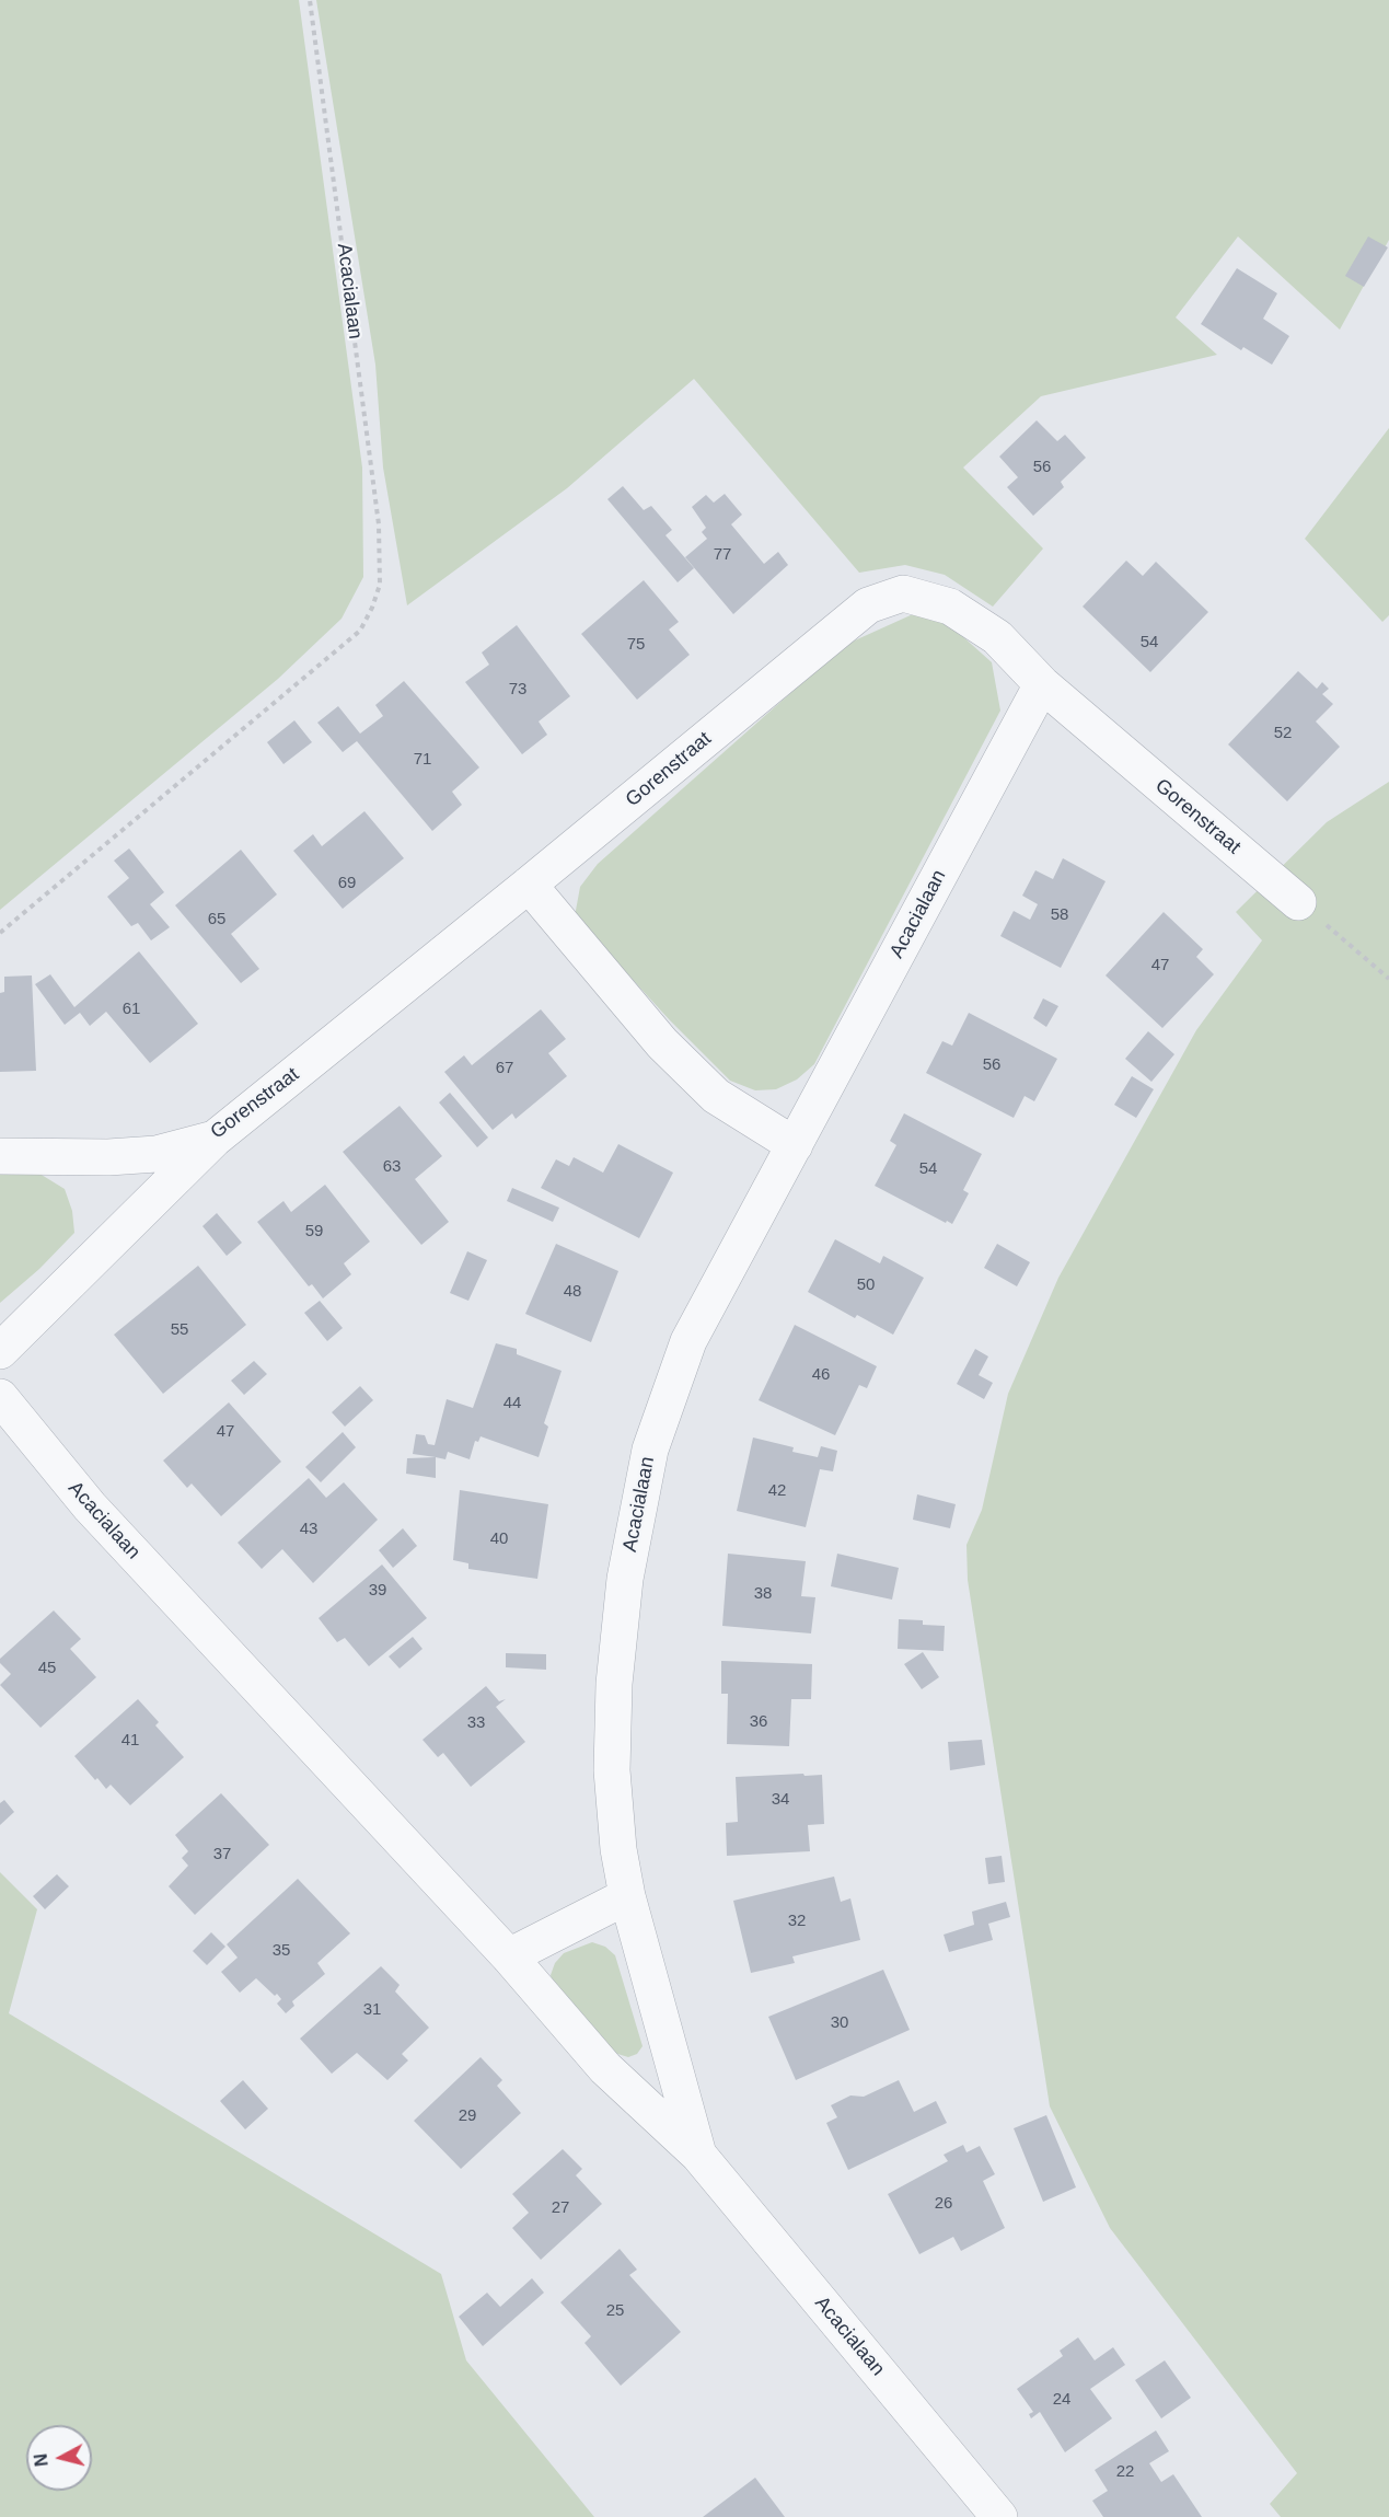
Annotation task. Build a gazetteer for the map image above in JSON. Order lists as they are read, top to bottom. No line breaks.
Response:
{"streets":{"street":["Acacialaan","Gorenstraat"]},"crossings":[["Acacialaan","Gorenstraat"]],"house_numbers":["56","77","54","75","73","52","71","69","58","65","47","61","56","67","63","54","59","50","48","55","46","44","47","42","43","40","39","38","45","36","33","41","34","37","32","35","31","30","29","26","27","25","24","22"],"north":"left"}
